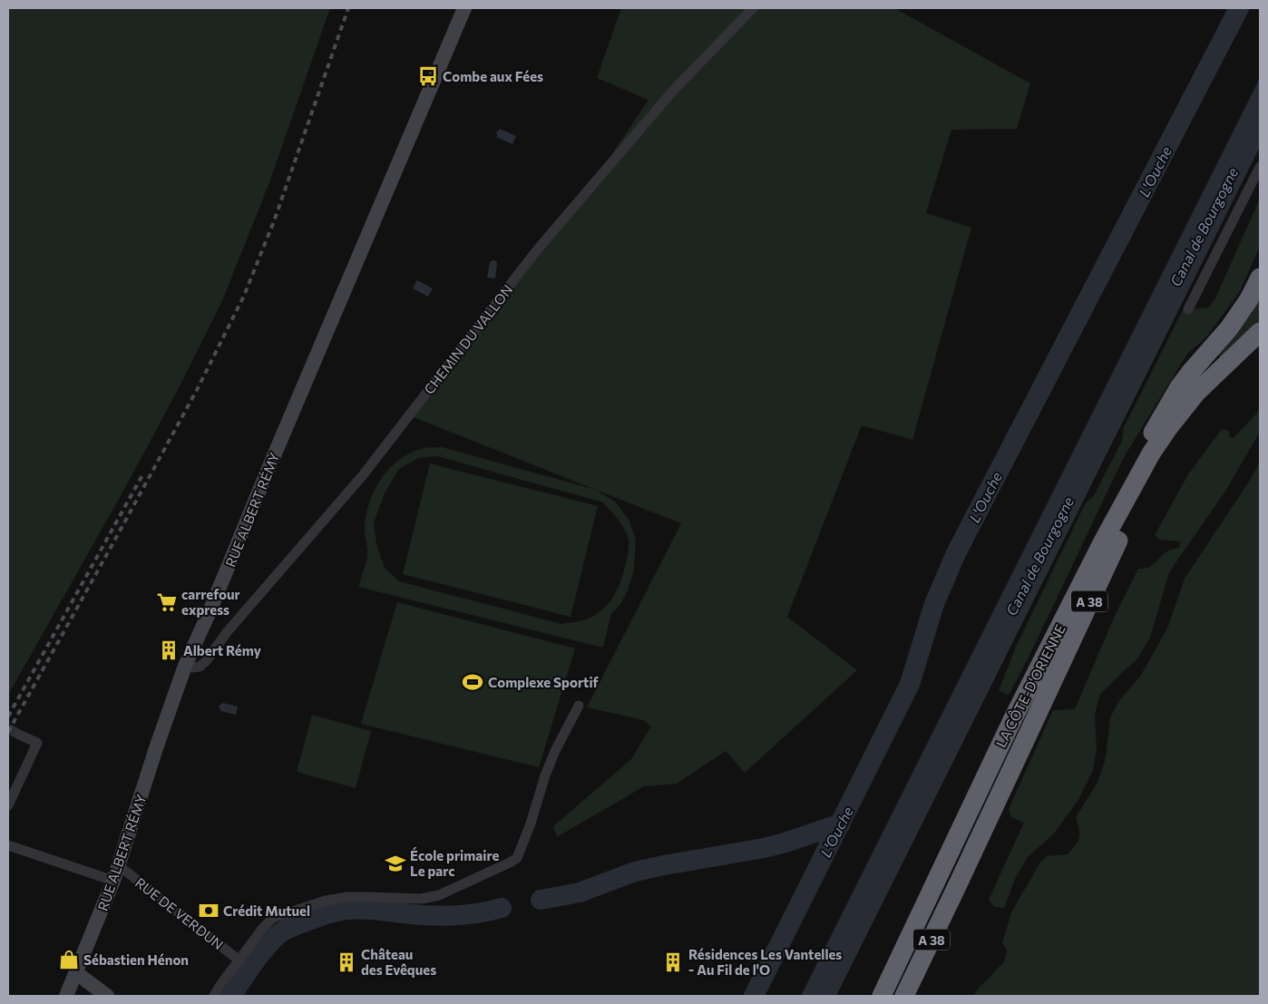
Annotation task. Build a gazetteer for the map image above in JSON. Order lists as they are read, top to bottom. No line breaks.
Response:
{"streets":{"highway":["A 38","LA CÔTE-D'ORIENNE"],"main road":["RUE ALBERT RÉMY"],"street":["CHEMIN DU VALLON","RUE DE VERDUN"]},"crossings":[["CHEMIN DU VALLON","RUE ALBERT RÉMY"],["RUE ALBERT RÉMY","RUE DE VERDUN"]],"water":["L'Ouche","Canal de Bourgogne"],"places":{"bus stop":["Combe aux Fées"],"supermarket":["carrefour express"],"building":["Albert Rémy","Château des Evêques","Résidences Les Vantelles - Au Fil de l'O"],"sports":["Complexe Sportif"],"school or university":["École primaire Le parc"],"bank":["Crédit Mutuel"],"shop":["Sébastien Hénon"]}}
